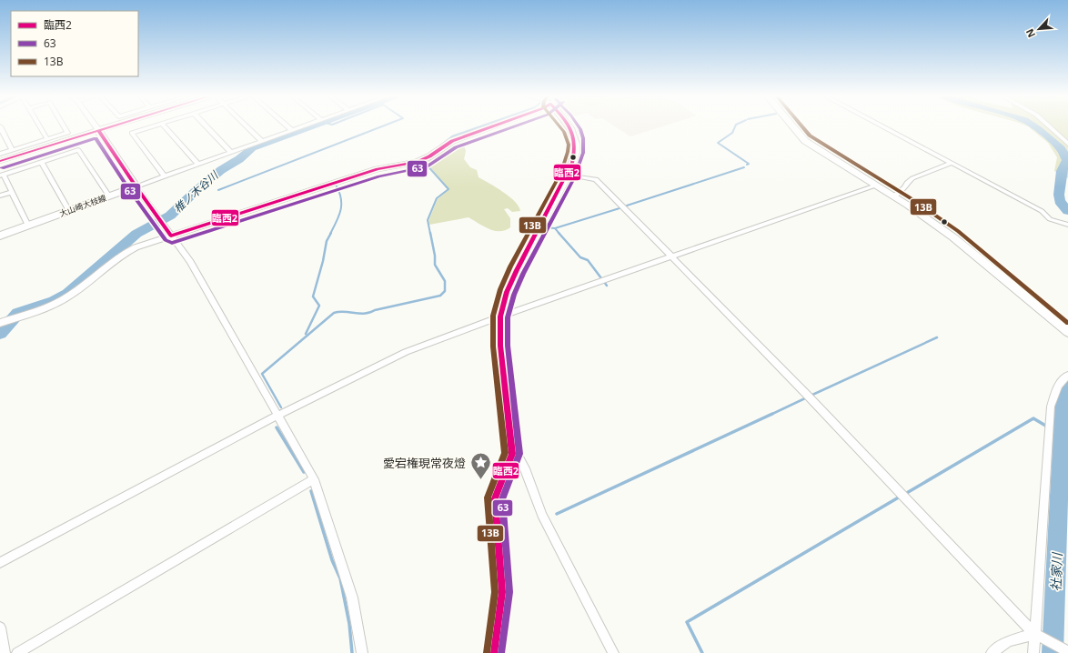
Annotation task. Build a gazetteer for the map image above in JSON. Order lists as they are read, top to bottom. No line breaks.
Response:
{"streets":{"main road":["大山崎大枝線"]},"water":["椎ノ木谷川","社家川"],"places":{"place":["愛宕権現常夜燈"]},"lines":["transit line 臨西2","transit line 63","transit line 13B"],"legend":["臨西2","63","13B"],"north":"bottom left"}
